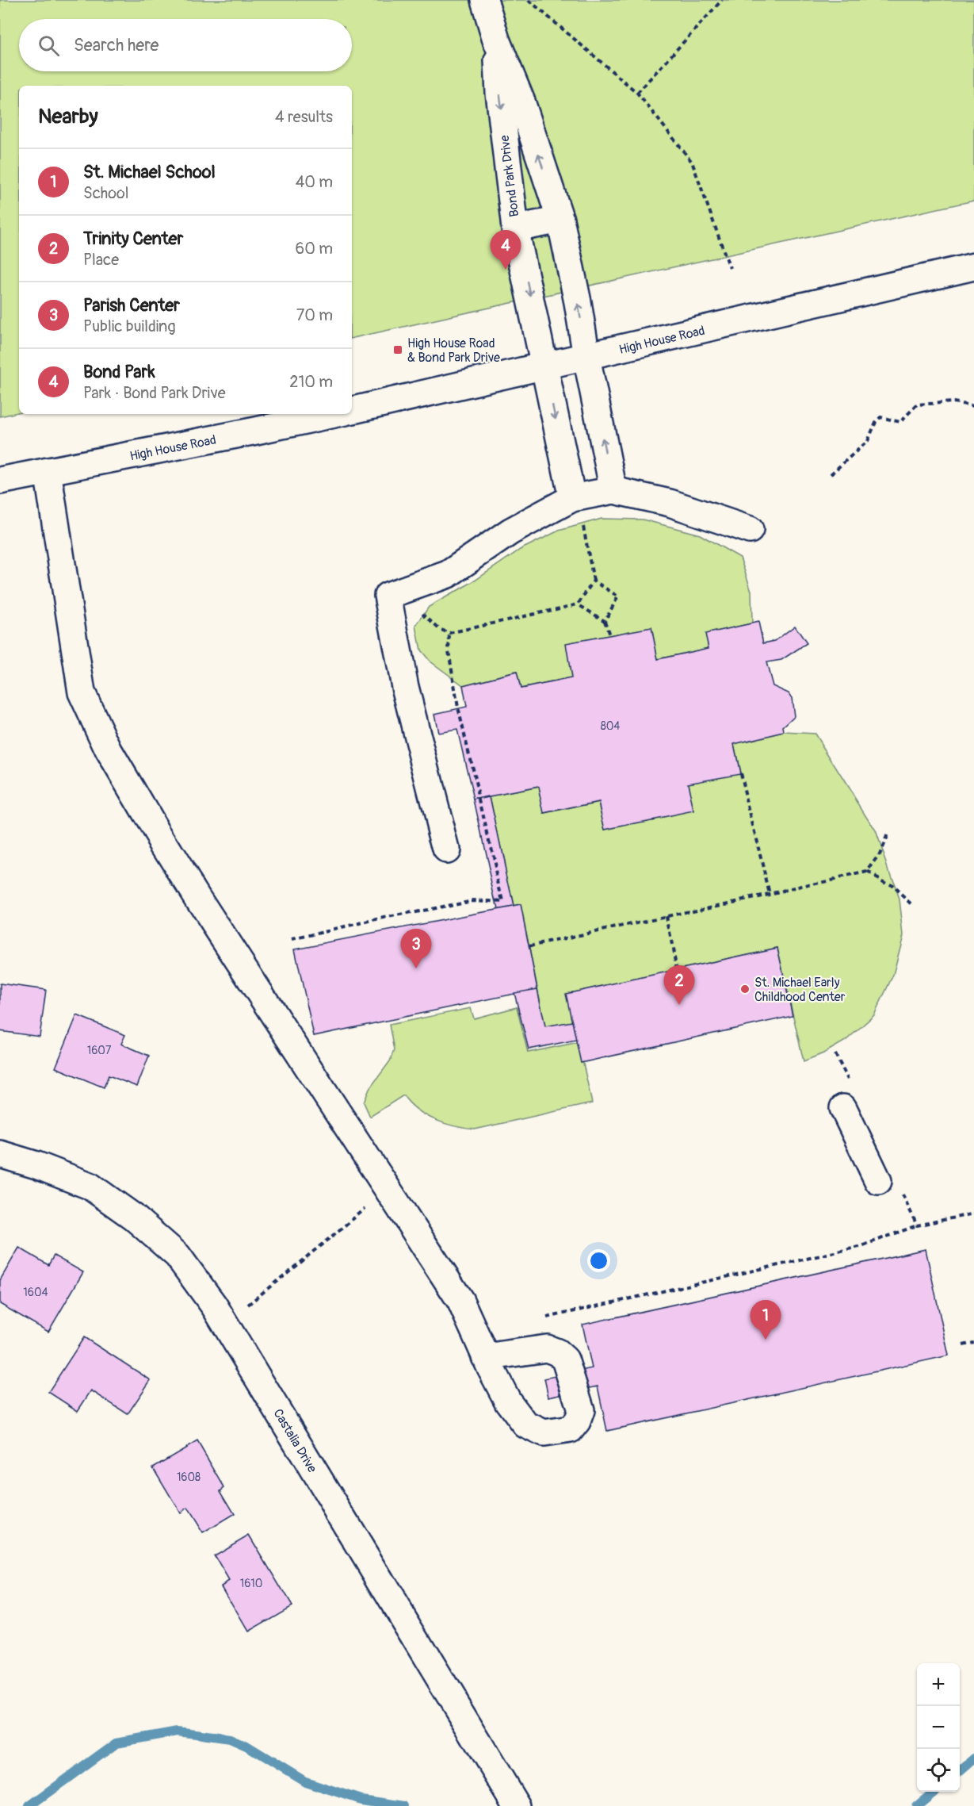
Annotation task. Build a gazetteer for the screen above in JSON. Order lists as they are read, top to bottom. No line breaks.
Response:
{"streets":{"street":["Bond Park Drive","High House Road","Castalia Drive"]},"crossings":[["Bond Park Drive","High House Road"]],"places":{"transit":["High House Road & Bond Park Drive"],"other":["St. Michael Early Childhood Center"]},"house_numbers":["804","1607","1604","1608","1610"],"page":{"search":"Search here","heading":["Nearby","4 results"],"list":[{"mark":"1","name":"St. Michael School","note":"School","value":"40 m"},{"mark":"2","name":"Trinity Center","note":"Place","value":"60 m"},{"mark":"3","name":"Parish Center","note":"Public building","value":"70 m"},{"mark":"4","name":"Bond Park","note":"Park · Bond Park Drive","value":"210 m"}],"pins":["4","3","2","1"],"map_buttons":["+","−"]}}
